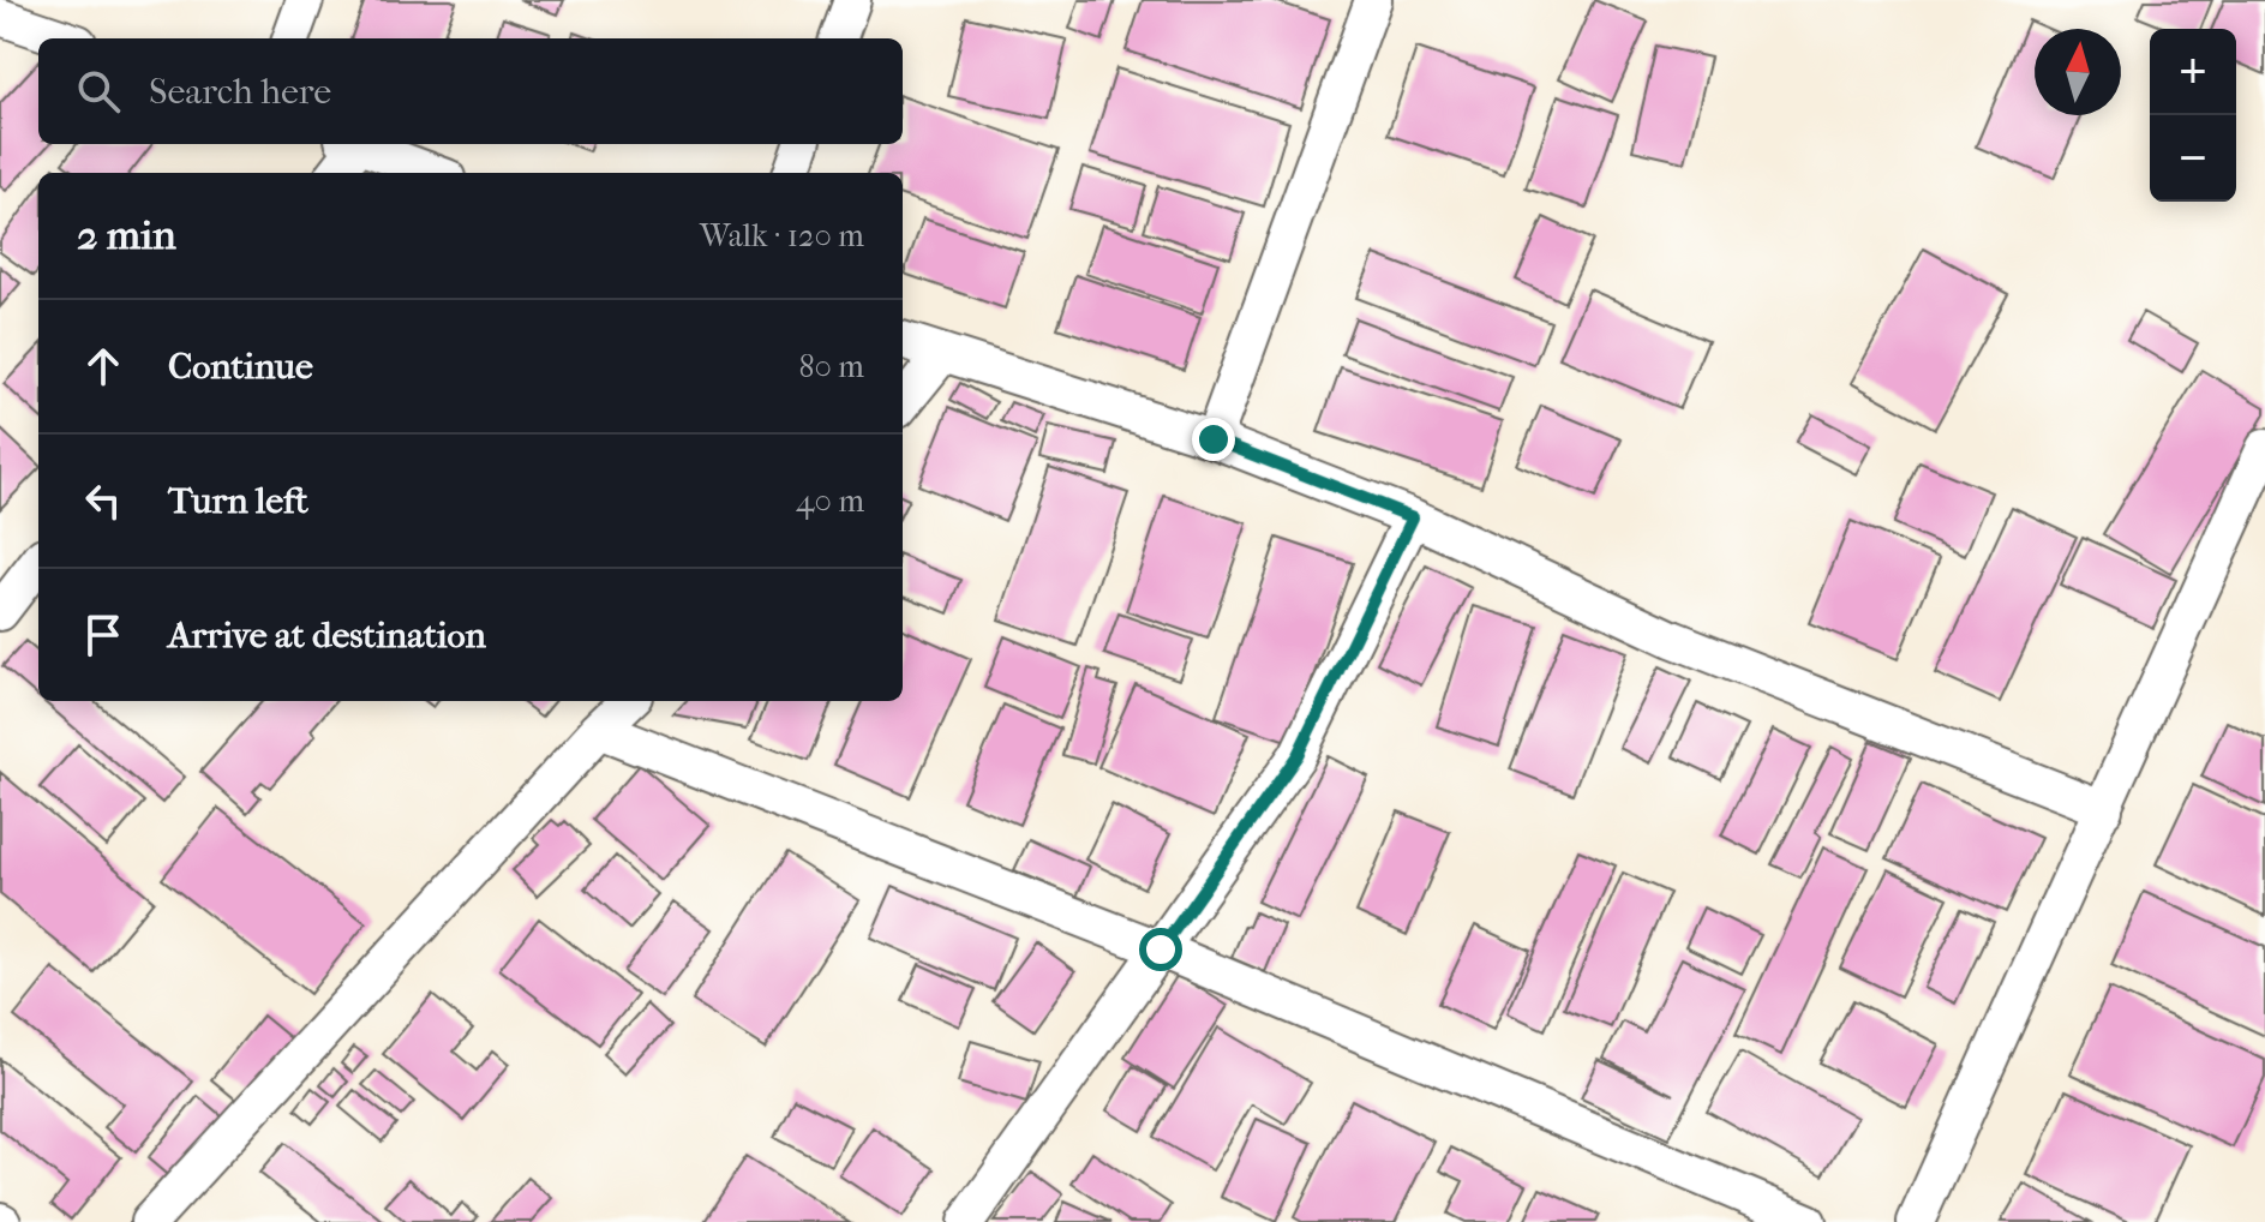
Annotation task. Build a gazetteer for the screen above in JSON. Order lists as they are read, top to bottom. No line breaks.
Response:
{"north":"top","page":{"map_buttons":["+","−"],"search":"Search here","heading":["2 min","Walk · 120 m"],"list":[["Continue","80 m"],["Turn left","40 m"],"Arrive at destination"]}}
